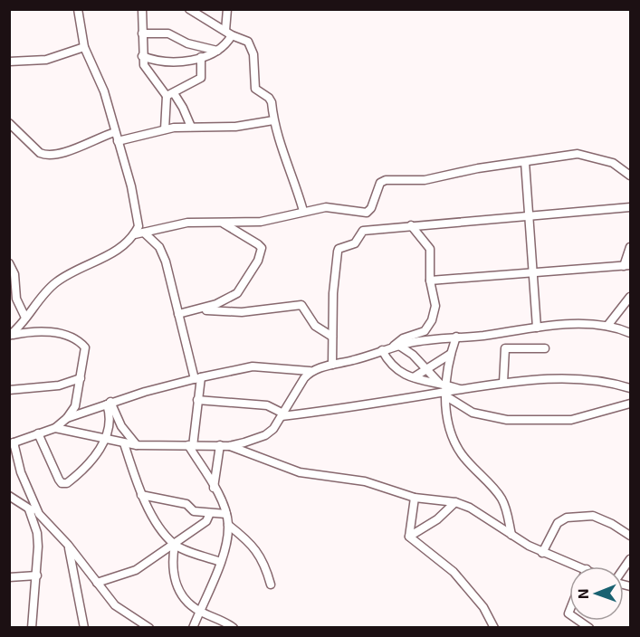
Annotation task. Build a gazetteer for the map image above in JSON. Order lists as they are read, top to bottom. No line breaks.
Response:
{"north":"left"}
